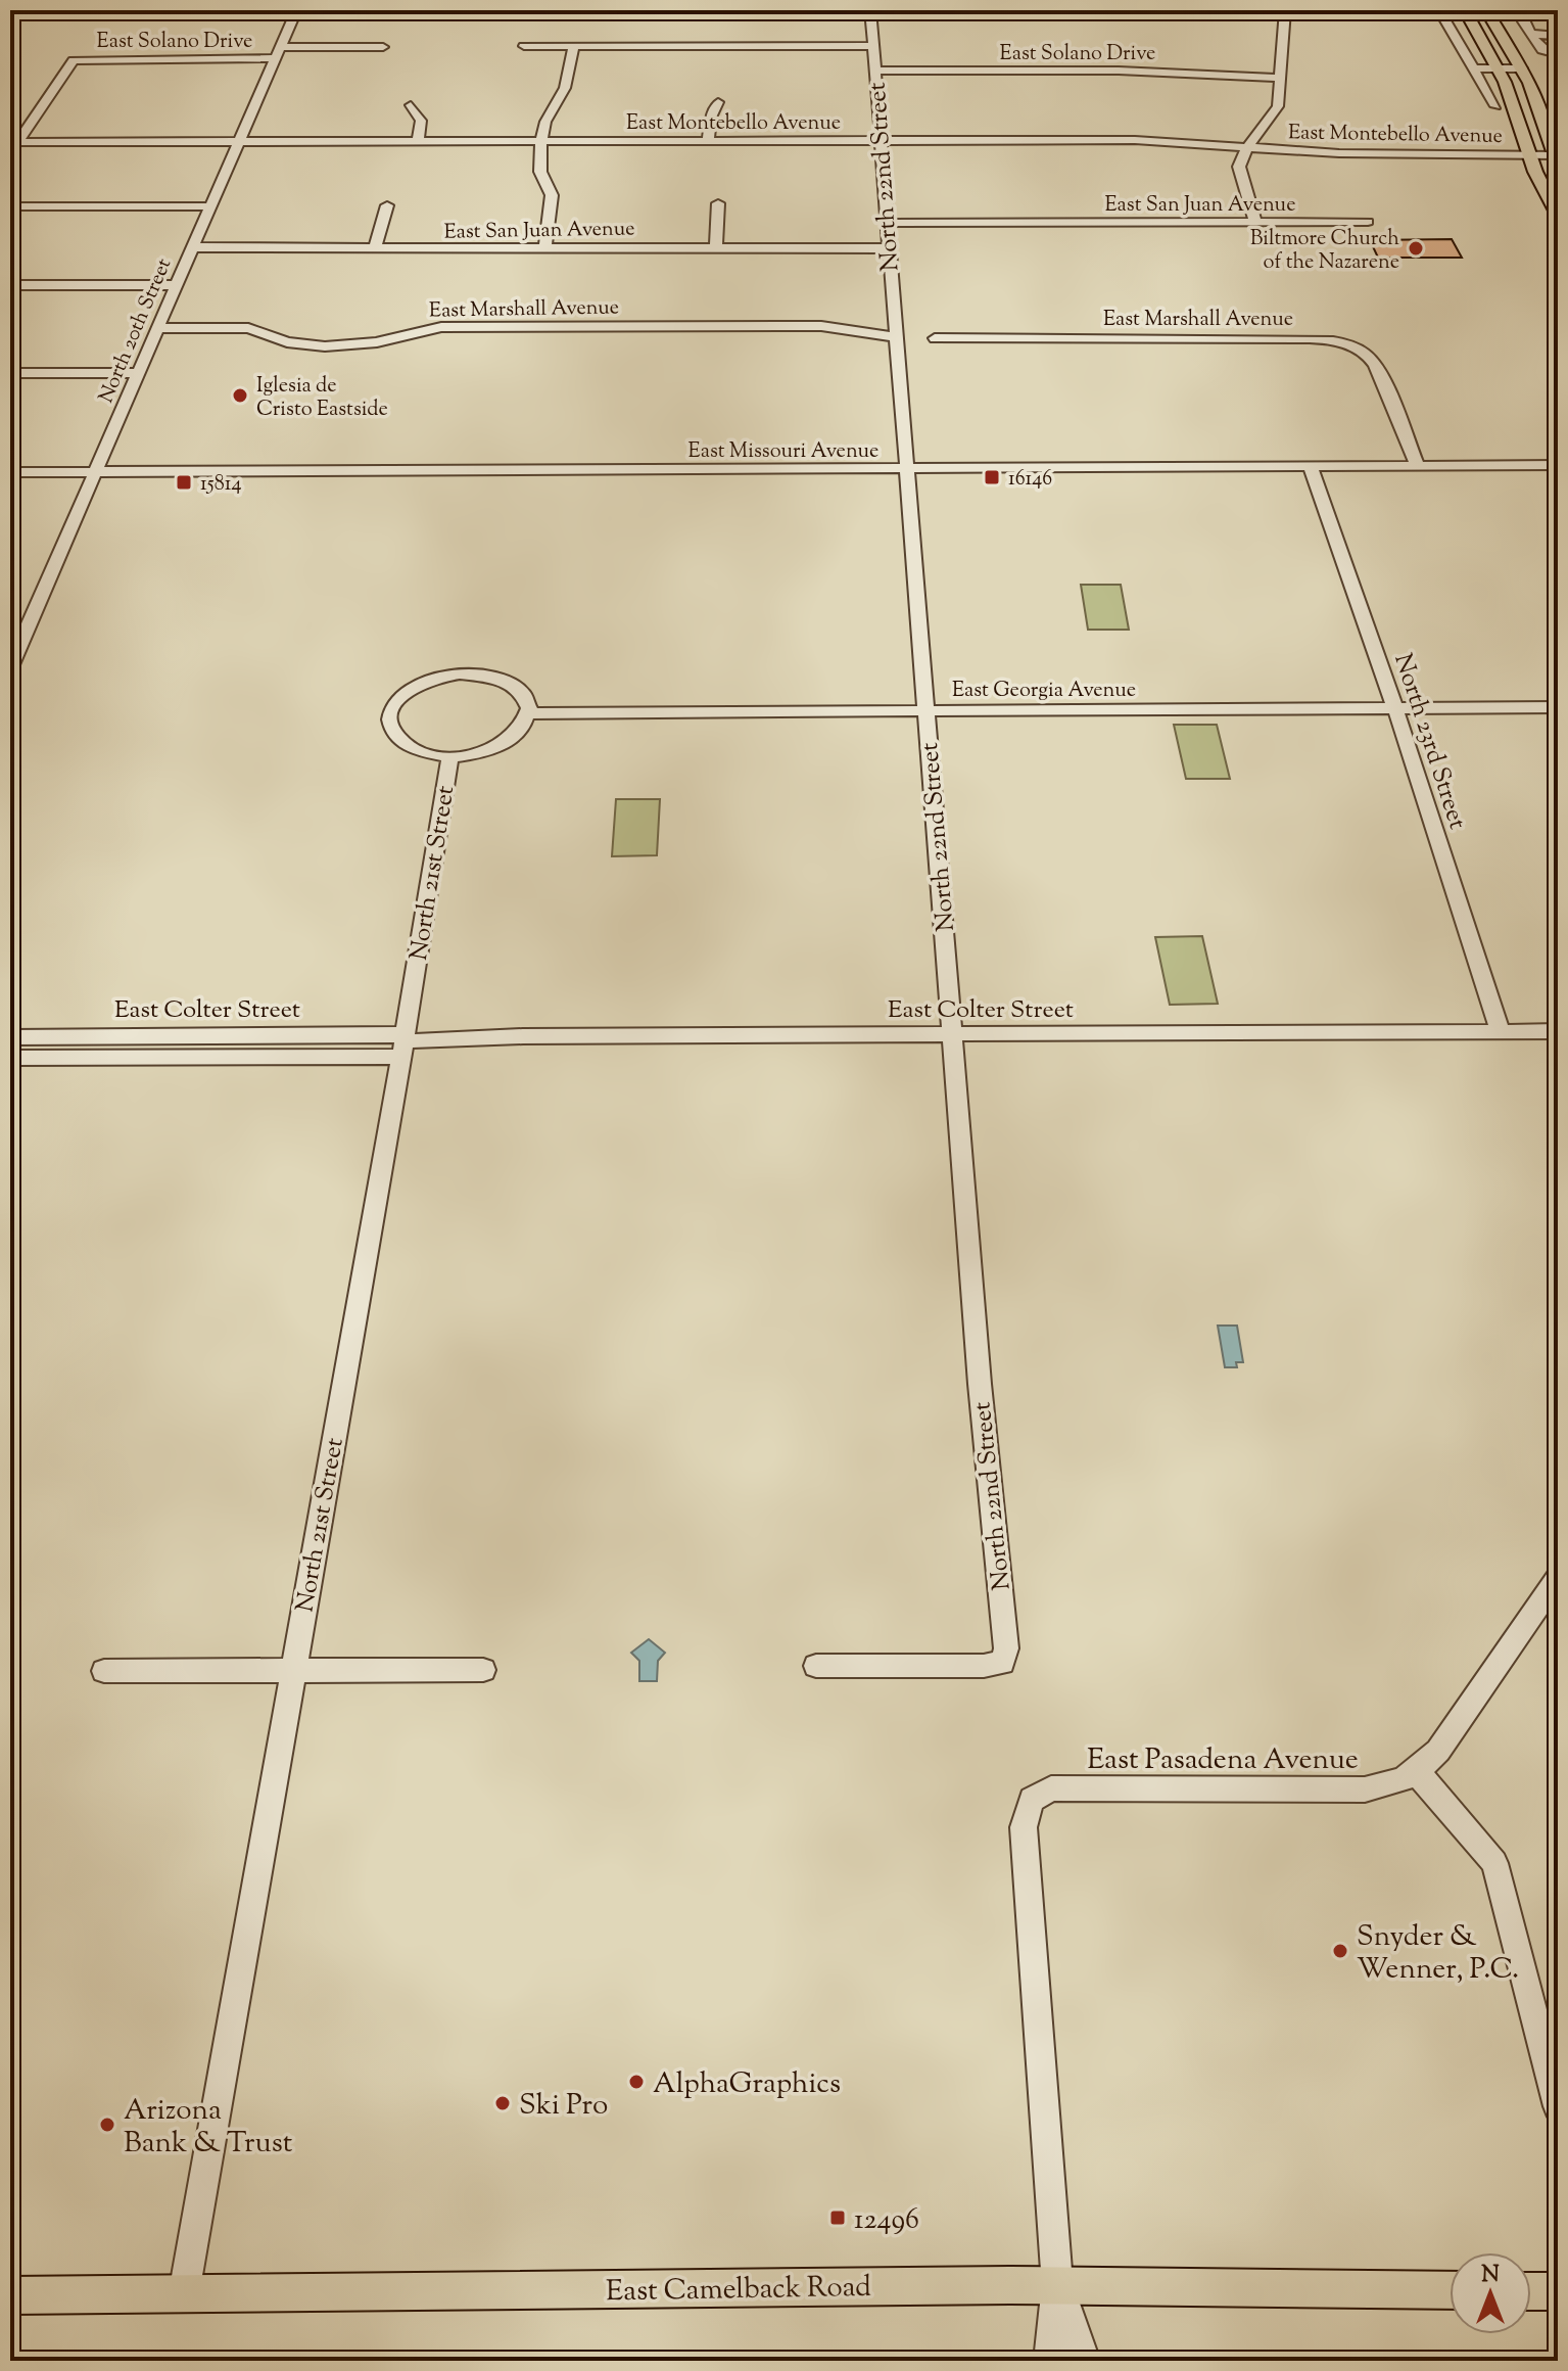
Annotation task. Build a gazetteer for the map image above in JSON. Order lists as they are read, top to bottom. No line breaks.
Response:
{"streets":{"main road":["East Camelback Road"],"street":["East Solano Drive","East Montebello Avenue","North 22nd Street","East San Juan Avenue","East Marshall Avenue","North 20th Street","East Missouri Avenue","East Georgia Avenue","North 23rd Street","North 21st Street","East Colter Street","East Pasadena Avenue"]},"crossings":[["East Solano Drive","East Montebello Avenue"],["East Solano Drive","North 22nd Street"],["East Solano Drive","North 20th Street"],["East Montebello Avenue","North 22nd Street"],["East Montebello Avenue","North 20th Street"],["North 22nd Street","East San Juan Avenue"],["North 22nd Street","East Marshall Avenue"],["North 22nd Street","East Missouri Avenue"],["North 22nd Street","East Georgia Avenue"],["North 22nd Street","East Colter Street"],["East San Juan Avenue","North 20th Street"],["East Marshall Avenue","North 20th Street"],["East Marshall Avenue","East Missouri Avenue"],["North 20th Street","East Missouri Avenue"],["East Missouri Avenue","North 23rd Street"],["East Georgia Avenue","North 23rd Street"],["East Georgia Avenue","North 21st Street"],["North 23rd Street","East Colter Street"],["North 21st Street","East Colter Street"],["North 21st Street","East Camelback Road"],["East Pasadena Avenue","East Camelback Road"]],"places":{"other":["Biltmore Church of the Nazarene","Iglesia de Cristo Eastside","Snyder & Wenner, P.C.","AlphaGraphics","Ski Pro","Arizona Bank & Trust"],"transit":["16146","15814","12496"]},"north":"top"}
